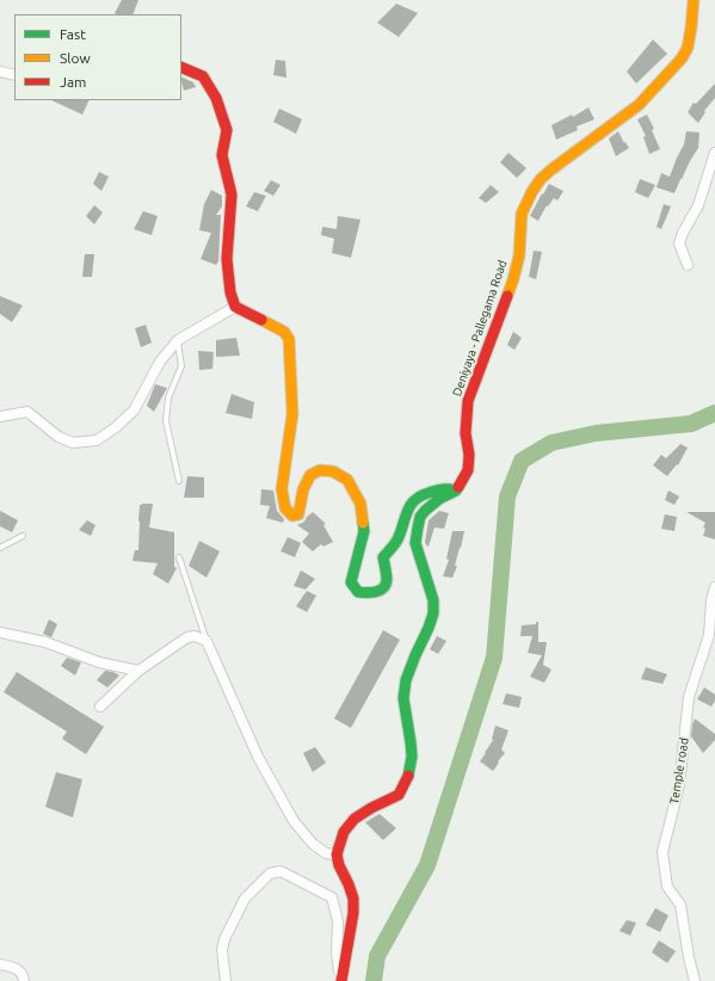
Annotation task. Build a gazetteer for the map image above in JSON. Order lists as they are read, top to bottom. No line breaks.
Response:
{"streets":{"main road":["Deniyaya - Pallegama Road"],"street":["Temple road"]},"legend":["Fast","Slow","Jam"]}
